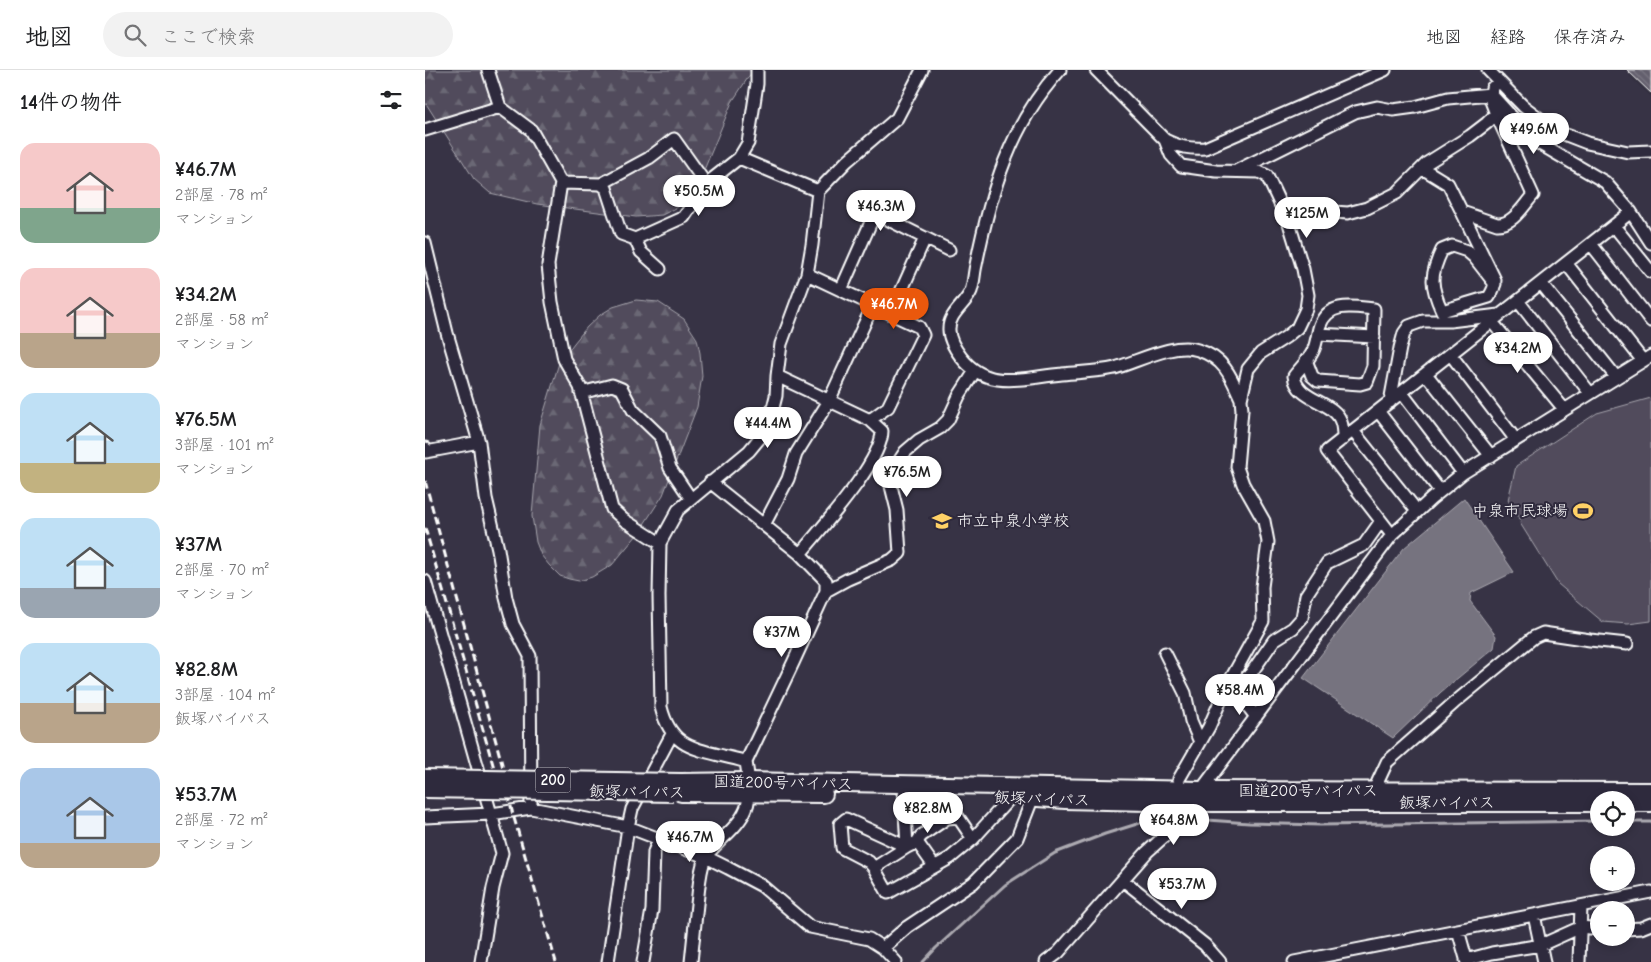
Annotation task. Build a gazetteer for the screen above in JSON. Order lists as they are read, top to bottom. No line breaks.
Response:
{"streets":{"highway":["200","国道200号バイパス","飯塚バイパス"]},"crossings":[["国道200号バイパス","飯塚バイパス"]],"places":{"sports":["中泉市民球場"],"school or university":["市立中泉小学校"]},"page":{"header":"地図","search":"ここで検索","nav":["地図","経路","保存済み"],"heading":"14件の物件","price":["¥49.6M","¥50.5M","¥46.3M","¥125M","¥46.7M","¥34.2M","¥44.4M","¥76.5M","¥37M","¥58.4M","¥82.8M","¥64.8M","¥46.7M","¥53.7M"],"list":[{"name":"¥46.7M","note":"2部屋 · 78 m² · マンション"},{"name":"¥34.2M","note":"2部屋 · 58 m² · マンション"},{"name":"¥76.5M","note":"3部屋 · 101 m² · マンション"},{"name":"¥37M","note":"2部屋 · 70 m² · マンション"},{"name":"¥82.8M","note":"3部屋 · 104 m² · 飯塚バイパス"},{"name":"¥53.7M","note":"2部屋 · 72 m² · マンション"}],"map_buttons":["+","−"]}}
